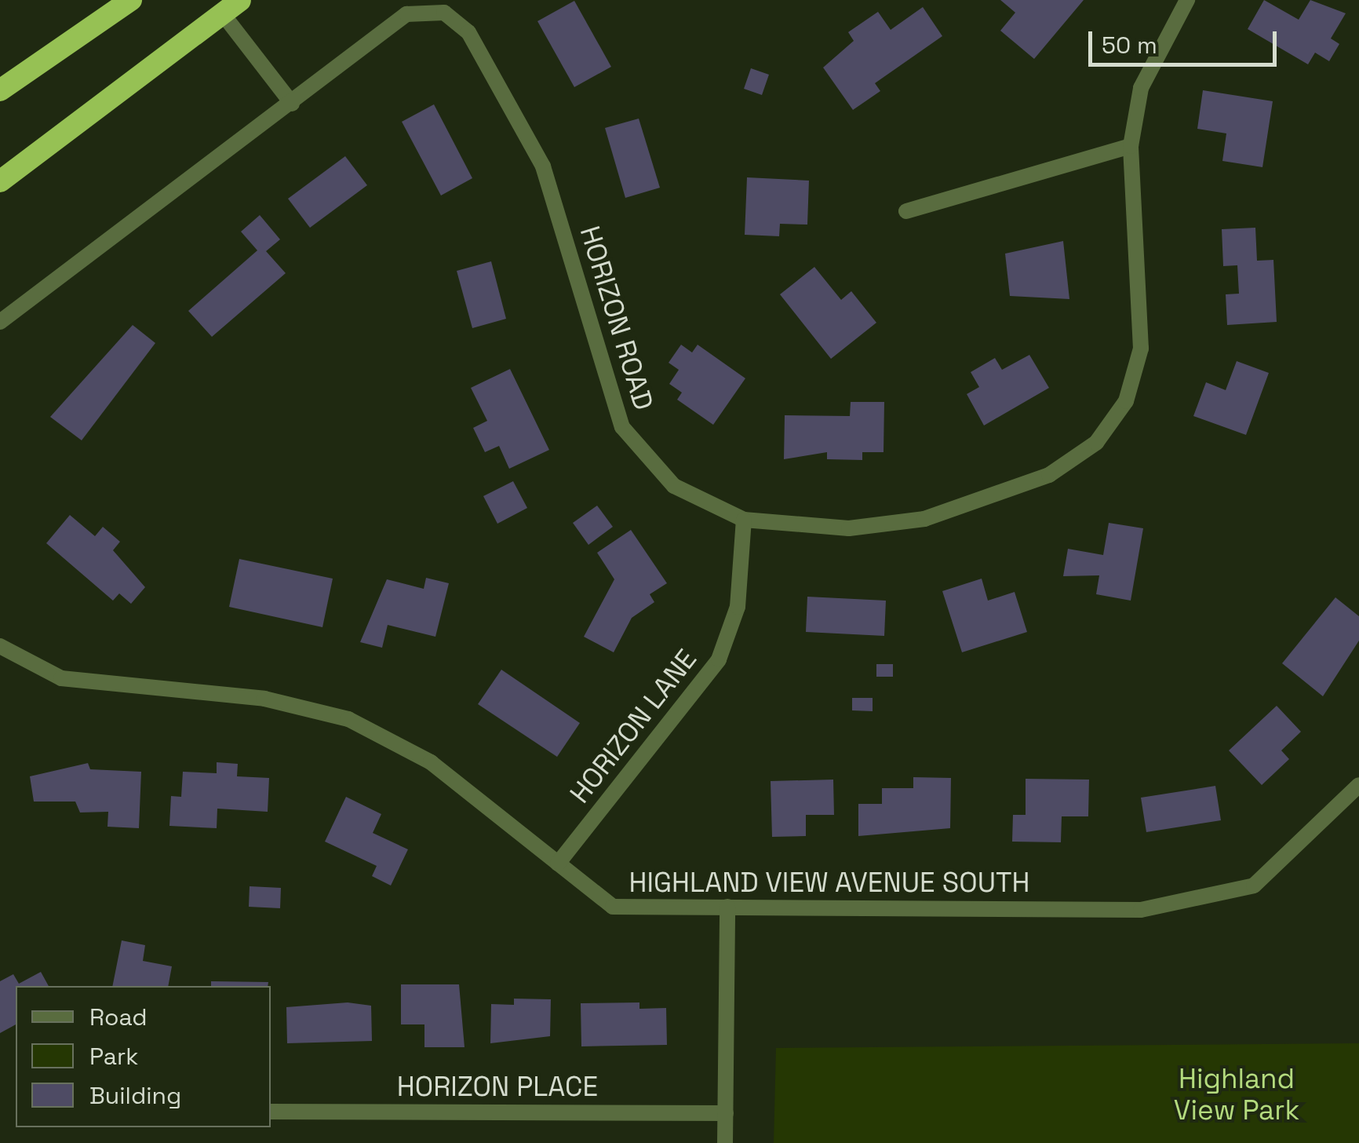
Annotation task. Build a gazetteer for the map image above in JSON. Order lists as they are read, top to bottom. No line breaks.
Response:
{"streets":{"street":["HORIZON ROAD","HORIZON LANE","HIGHLAND VIEW AVENUE SOUTH","HORIZON PLACE"]},"crossings":[["HORIZON ROAD","HORIZON LANE"],["HORIZON LANE","HIGHLAND VIEW AVENUE SOUTH"]],"parks":["Highland View Park"],"legend":["Road","Park","Building"],"scale_bar":"50 m"}
